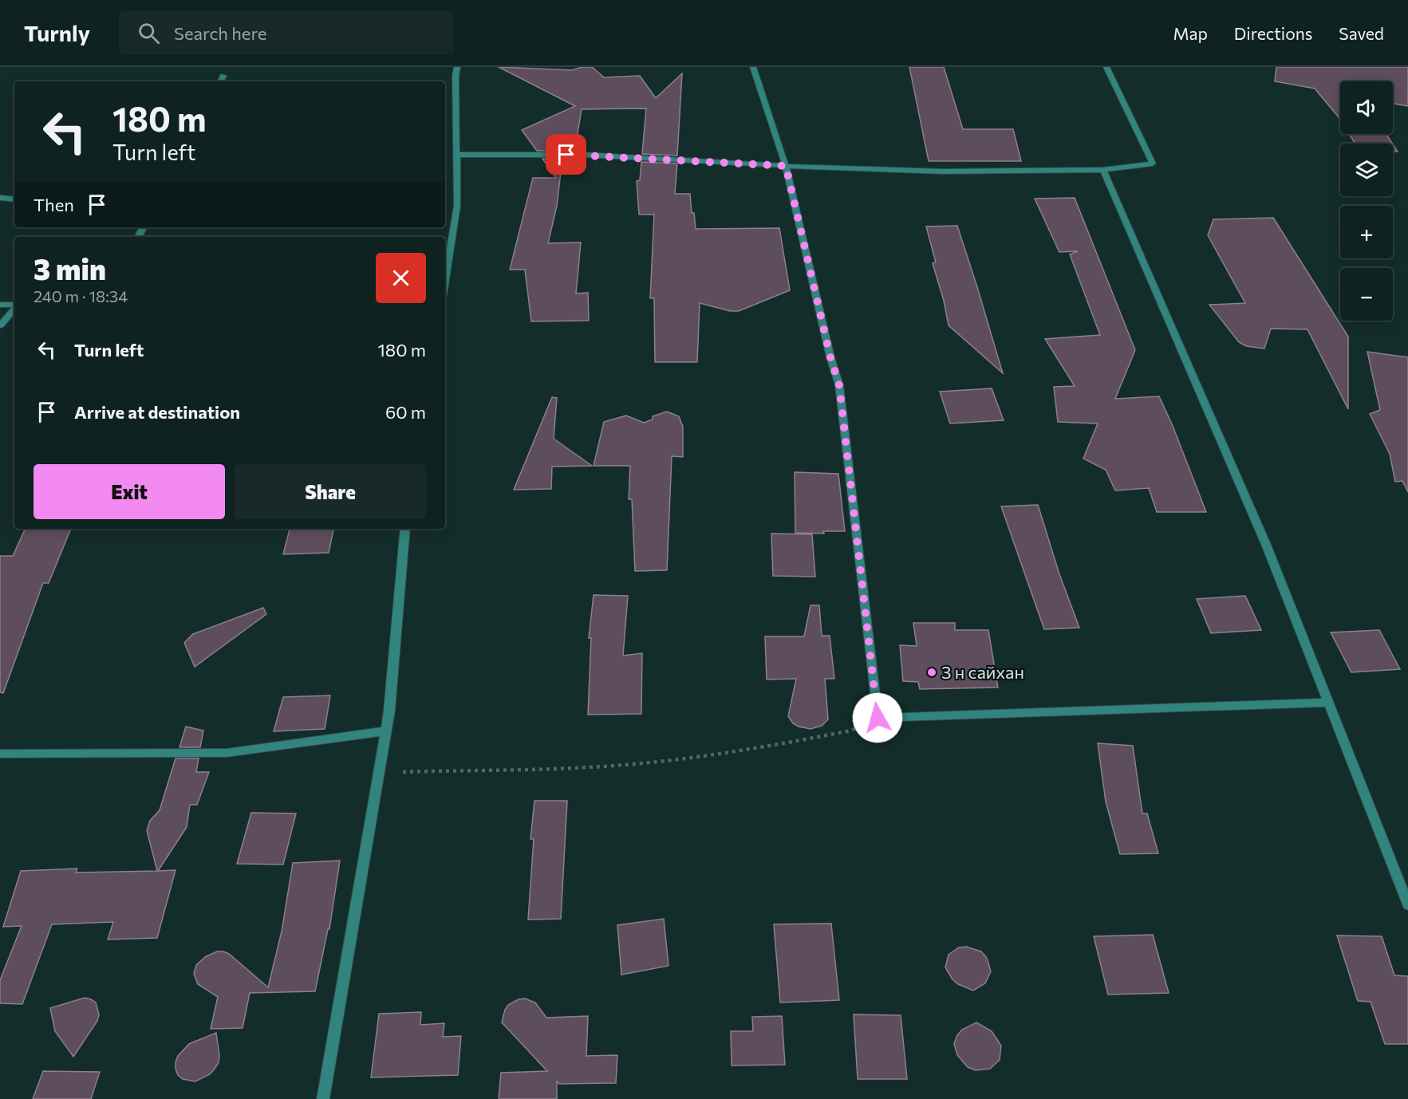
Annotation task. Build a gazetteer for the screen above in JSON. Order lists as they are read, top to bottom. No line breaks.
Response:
{"places":["3 н сайхан"],"page":{"header":"Turnly","search":"Search here","nav":["Map","Directions","Saved"],"map_buttons":["+","−"],"turn":["180 m","Turn left"],"then":"Then","heading":["3 min","240 m · 18:34"],"list":[{"name":"Turn left","value":"180 m"},{"name":"Arrive at destination","value":"60 m"}],"buttons":["Exit","Share"]}}
